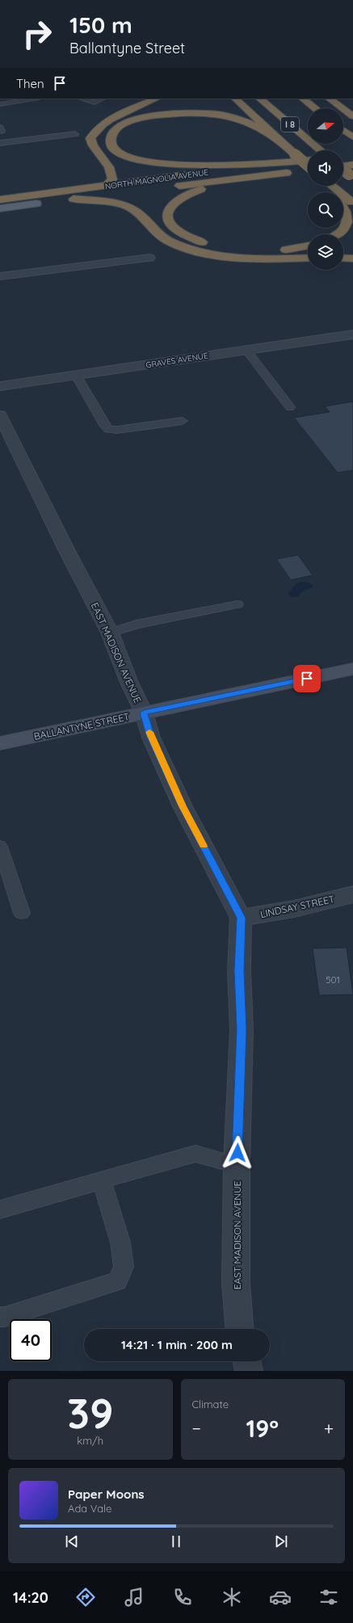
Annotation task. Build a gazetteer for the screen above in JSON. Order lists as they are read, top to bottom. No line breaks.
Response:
{"streets":{"highway":["I 8","NORTH MAGNOLIA AVENUE"],"main road":["BALLANTYNE STREET"],"street":["GRAVES AVENUE","EAST MADISON AVENUE","LINDSAY STREET"]},"crossings":[["EAST MADISON AVENUE","BALLANTYNE STREET"],["EAST MADISON AVENUE","LINDSAY STREET"]],"house_numbers":["501"],"north":"right","page":{"turn":["150 m","Ballantyne Street"],"then":"Then","limit":"40","trip":"14:21 · 1 min · 200 m","tile":[["39","km/h"],"Climate"],"heat":["−","19°","+"],"song":["Paper Moons","Ada Vale"],"tabs":"14:20"}}
